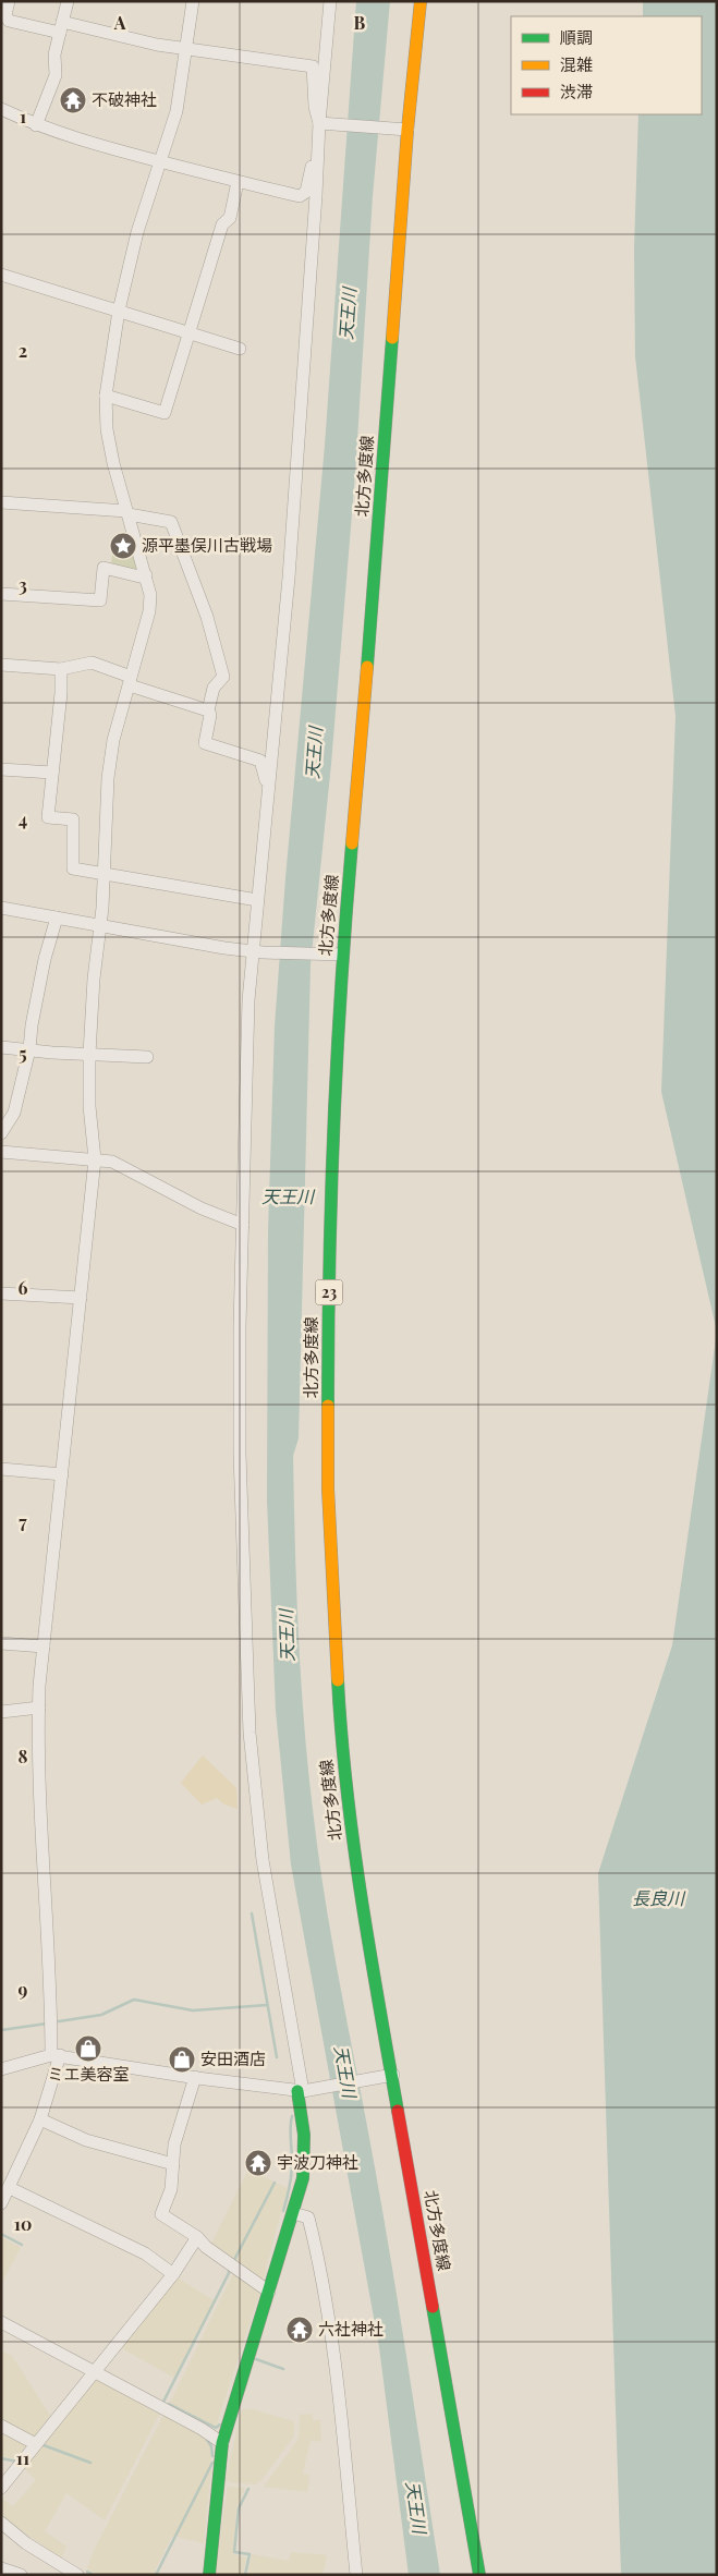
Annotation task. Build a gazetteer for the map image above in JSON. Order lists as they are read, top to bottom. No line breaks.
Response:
{"streets":{"main road":["北方多度線","23"]},"water":["天王川","長良川"],"places":{"temple":["不破神社","宇波刀神社","六社神社"],"place":["源平墨俣川古戦場"],"shop":["ミエ美容室","安田酒店"]},"legend":["順調","混雑","渋滞"],"grid":{"columns":["A","B"],"rows":["1","2","3","4","5","6","7","8","9","10","11"]}}
